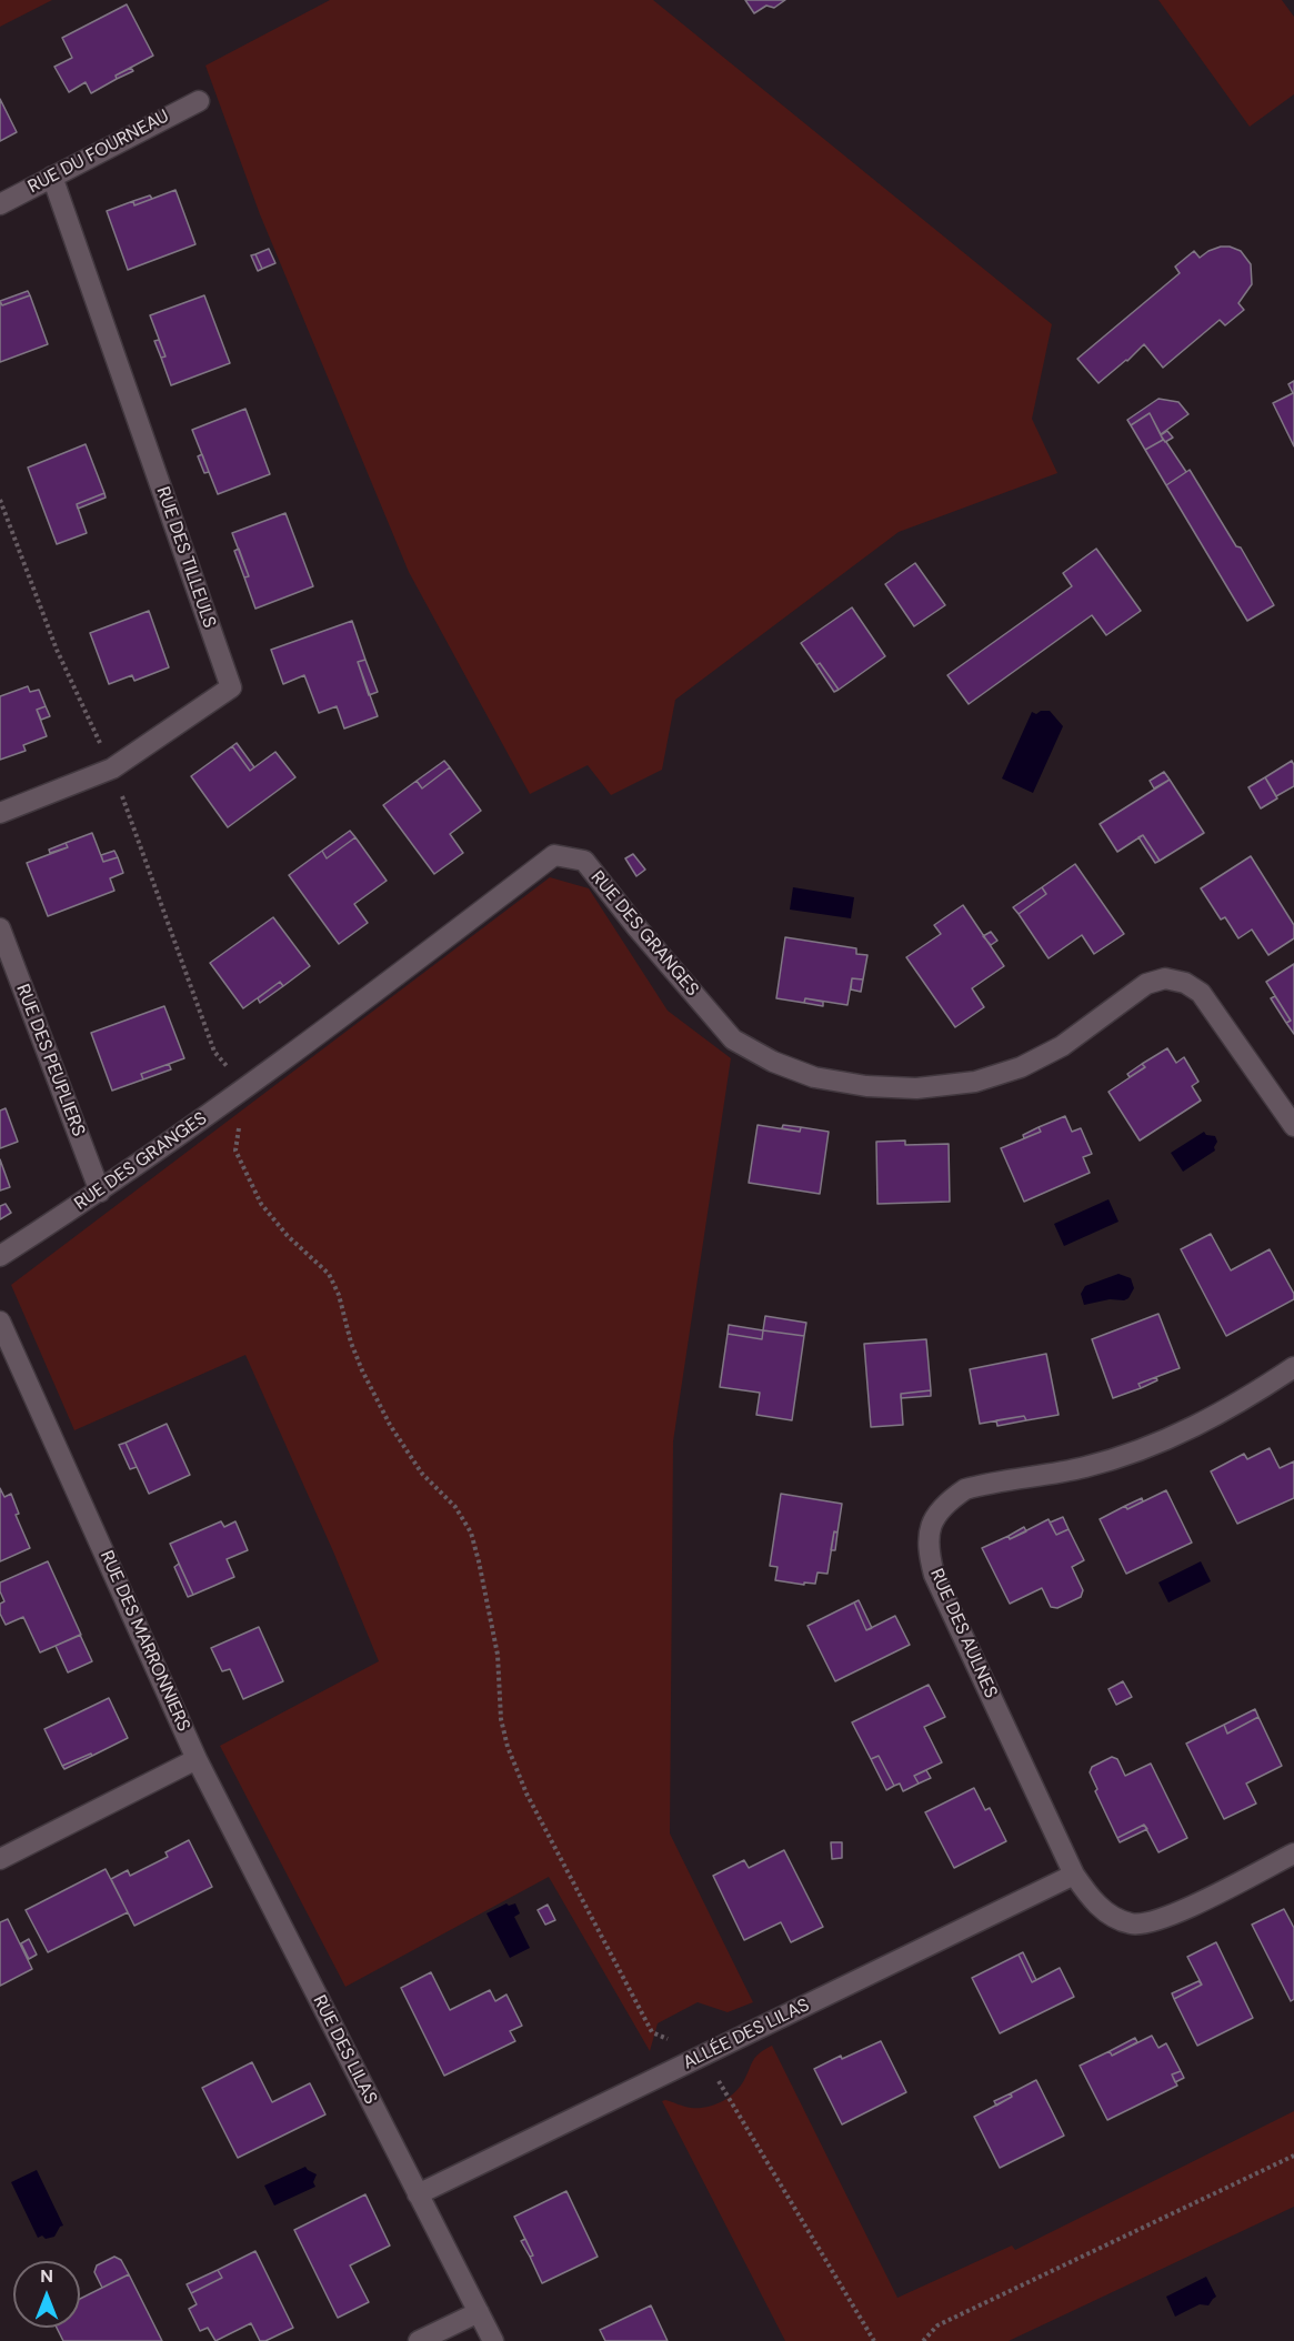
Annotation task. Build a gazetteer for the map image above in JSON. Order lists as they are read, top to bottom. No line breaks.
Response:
{"streets":{"street":["RUE DU FOURNEAU","RUE DES TILLEULS","RUE DES GRANGES","RUE DES PEUPLIERS","RUE DES AULNES","RUE DES MARRONNIERS","ALLÉE DES LILAS","RUE DES LILAS"]},"crossings":[["RUE DU FOURNEAU","RUE DES TILLEULS"],["RUE DES GRANGES","RUE DES PEUPLIERS"],["RUE DES AULNES","ALLÉE DES LILAS"],["RUE DES MARRONNIERS","RUE DES LILAS"],["ALLÉE DES LILAS","RUE DES LILAS"]],"north":"top"}
